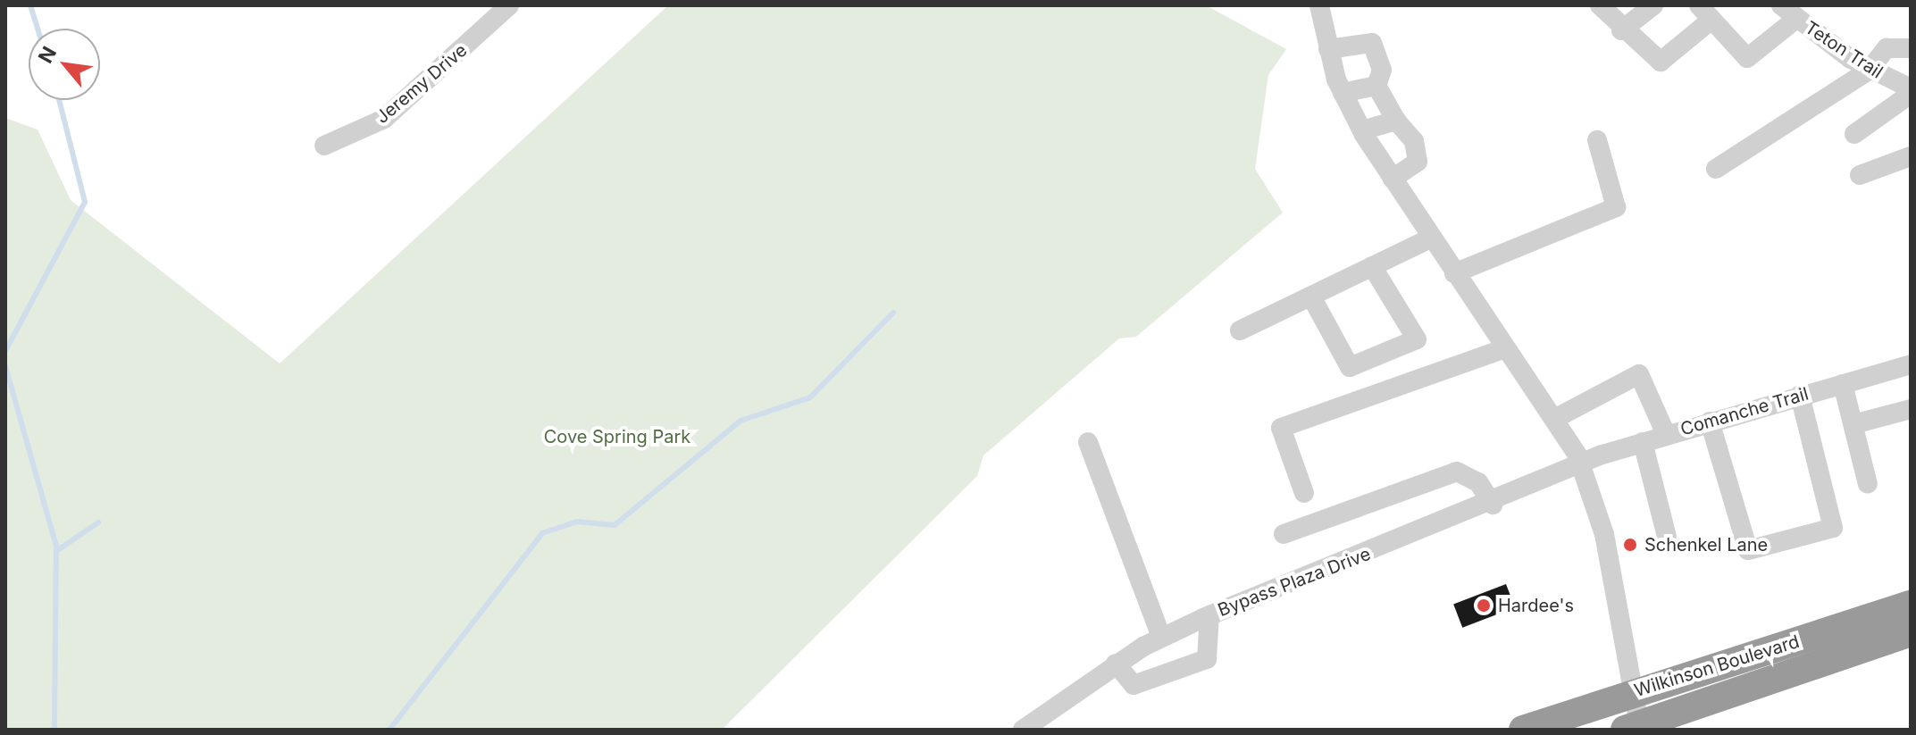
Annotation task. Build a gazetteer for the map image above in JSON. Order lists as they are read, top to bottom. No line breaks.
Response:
{"streets":{"highway":["Wilkinson Boulevard"],"street":["Teton Trail","Jeremy Drive","Comanche Trail","Bypass Plaza Drive"]},"crossings":[["Comanche Trail","Bypass Plaza Drive"]],"parks":["Cove Spring Park"],"places":["Schenkel Lane","Hardee's"],"north":"top left"}
